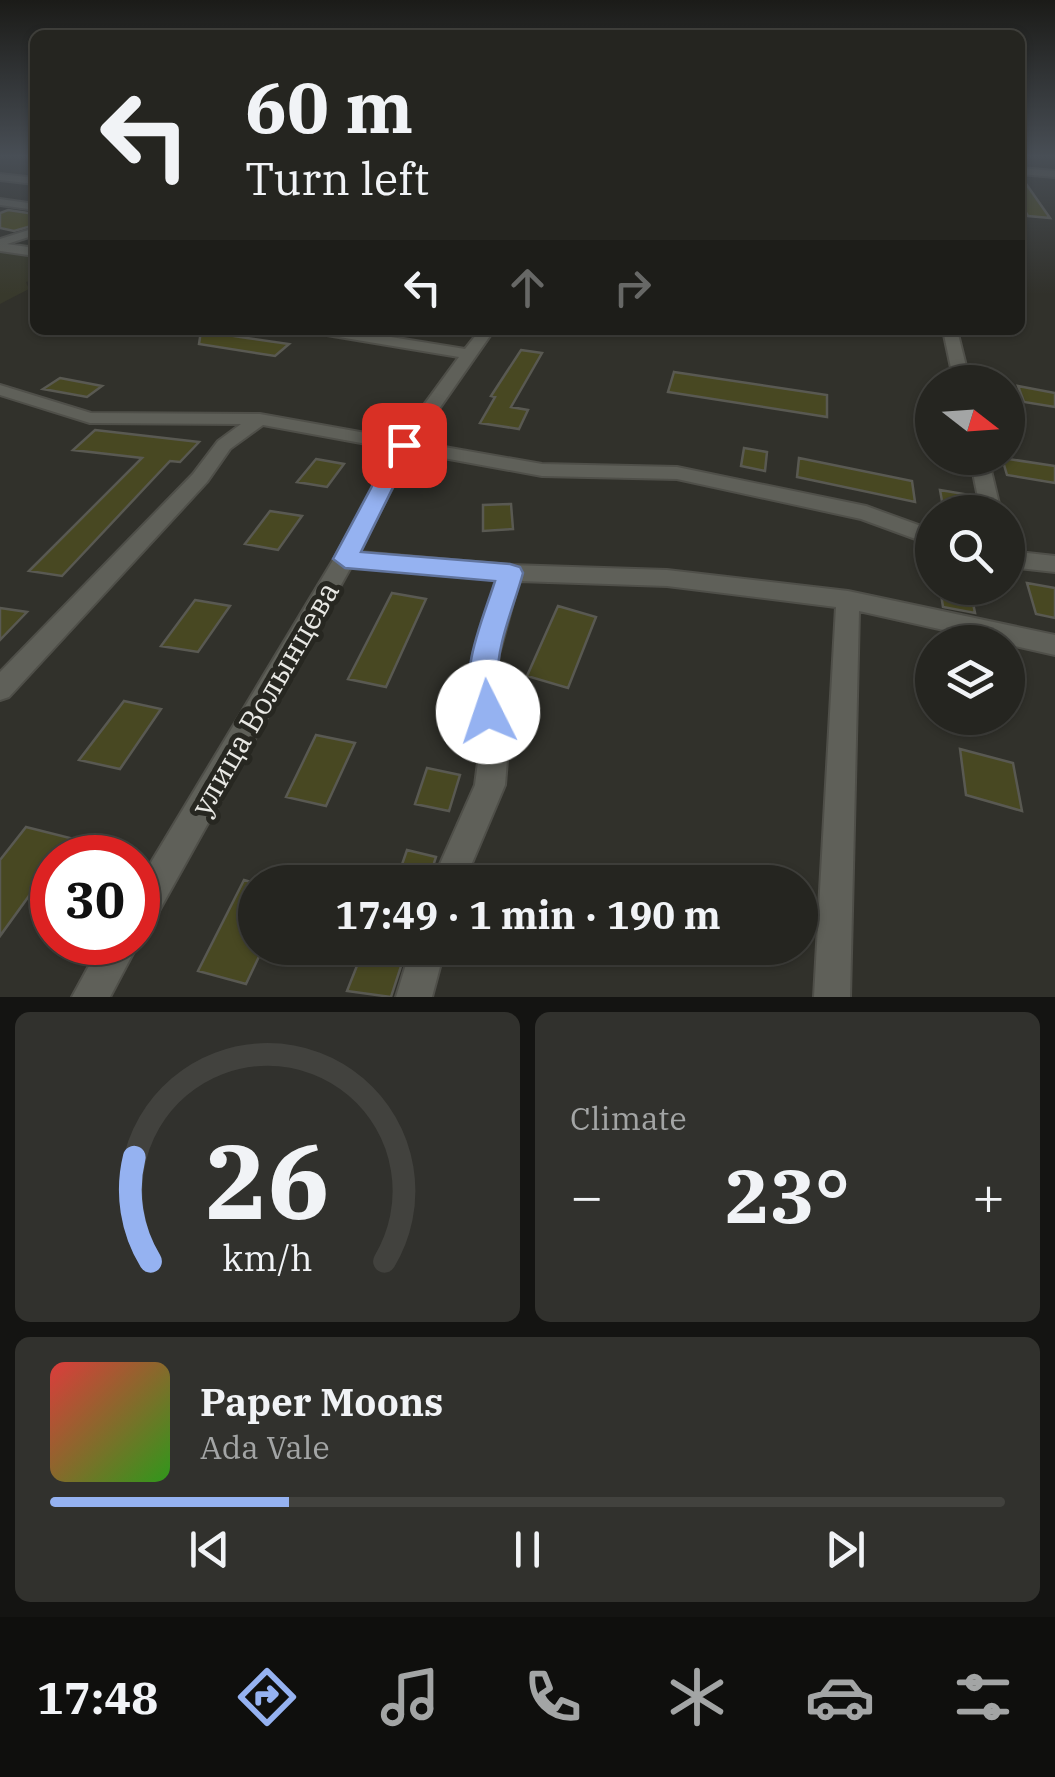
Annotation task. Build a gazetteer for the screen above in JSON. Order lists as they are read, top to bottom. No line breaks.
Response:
{"streets":{"street":["улица Волынцева"]},"north":"right","page":{"turn":["60 m","Turn left"],"limit":"30","trip":"17:49 · 1 min · 190 m","tile":"Climate","heat":["−","23°","+"],"song":["Paper Moons","Ada Vale"],"tabs":"17:48","gauge":["26","km/h"]}}
